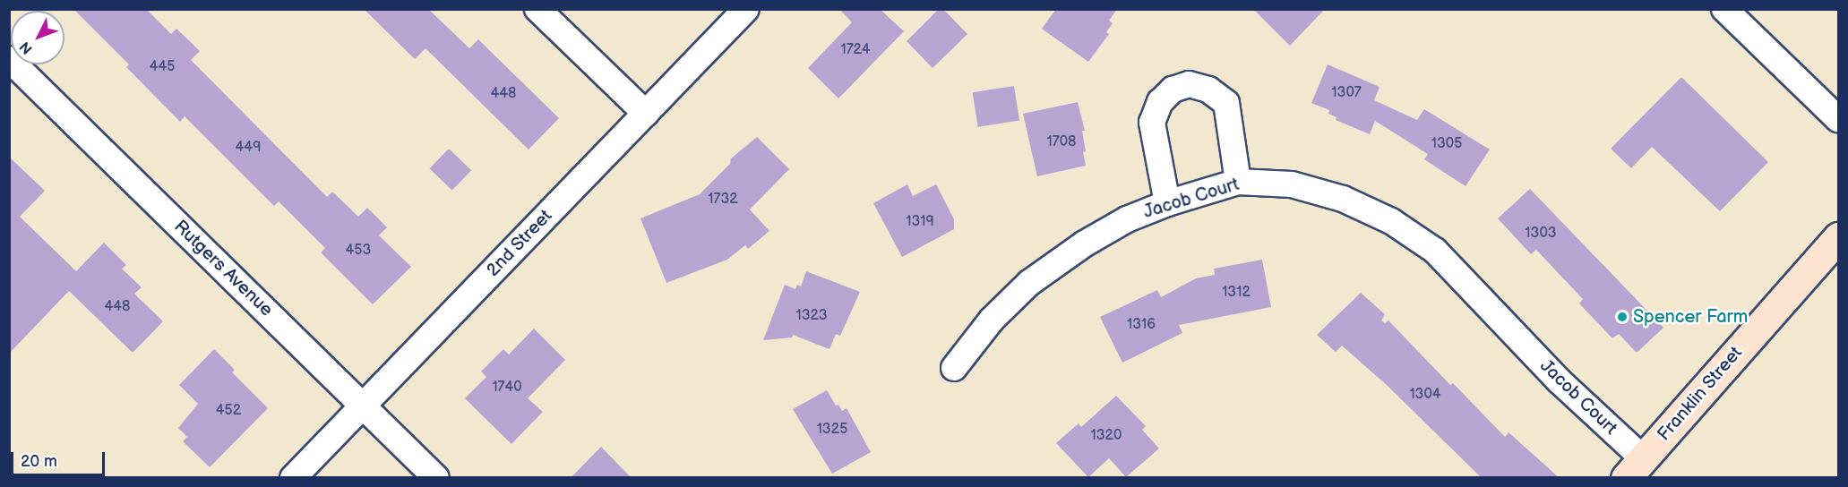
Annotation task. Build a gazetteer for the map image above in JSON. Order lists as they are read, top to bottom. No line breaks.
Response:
{"streets":{"street":["Jacob Court","2nd Street","Rutgers Avenue","Franklin Street"]},"crossings":[["Jacob Court","Franklin Street"],["2nd Street","Rutgers Avenue"]],"places":["Spencer Farm"],"house_numbers":["1724","445","1307","448","1708","1305","449","1732","1319","1303","453","1312","448","1323","1316","1740","1304","452","1325","1320"],"scale_bar":"20 m","north":"bottom left"}
